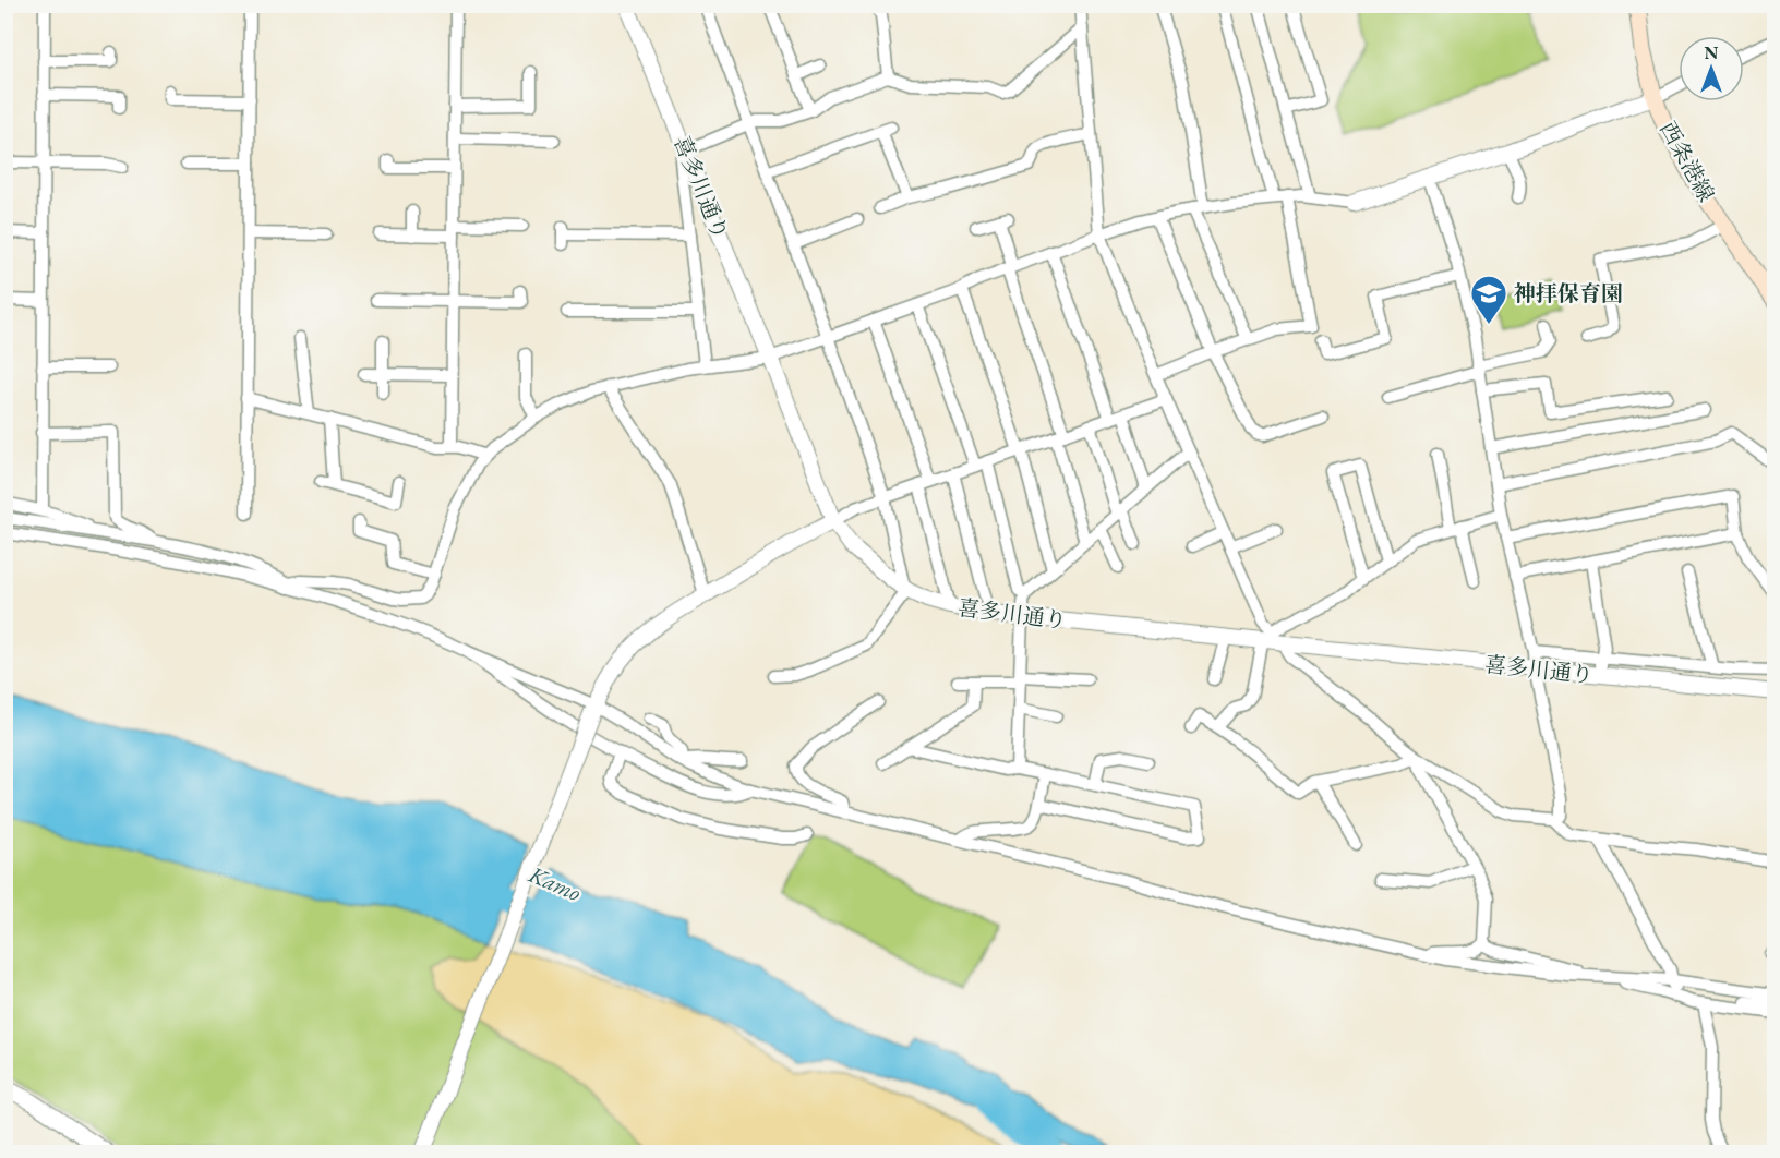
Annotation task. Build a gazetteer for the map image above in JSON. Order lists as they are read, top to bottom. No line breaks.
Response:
{"streets":{"main road":["西条港線"],"street":["喜多川通り"]},"water":["Kamo"],"places":{"school or university":["神拝保育園"]},"north":"top"}
